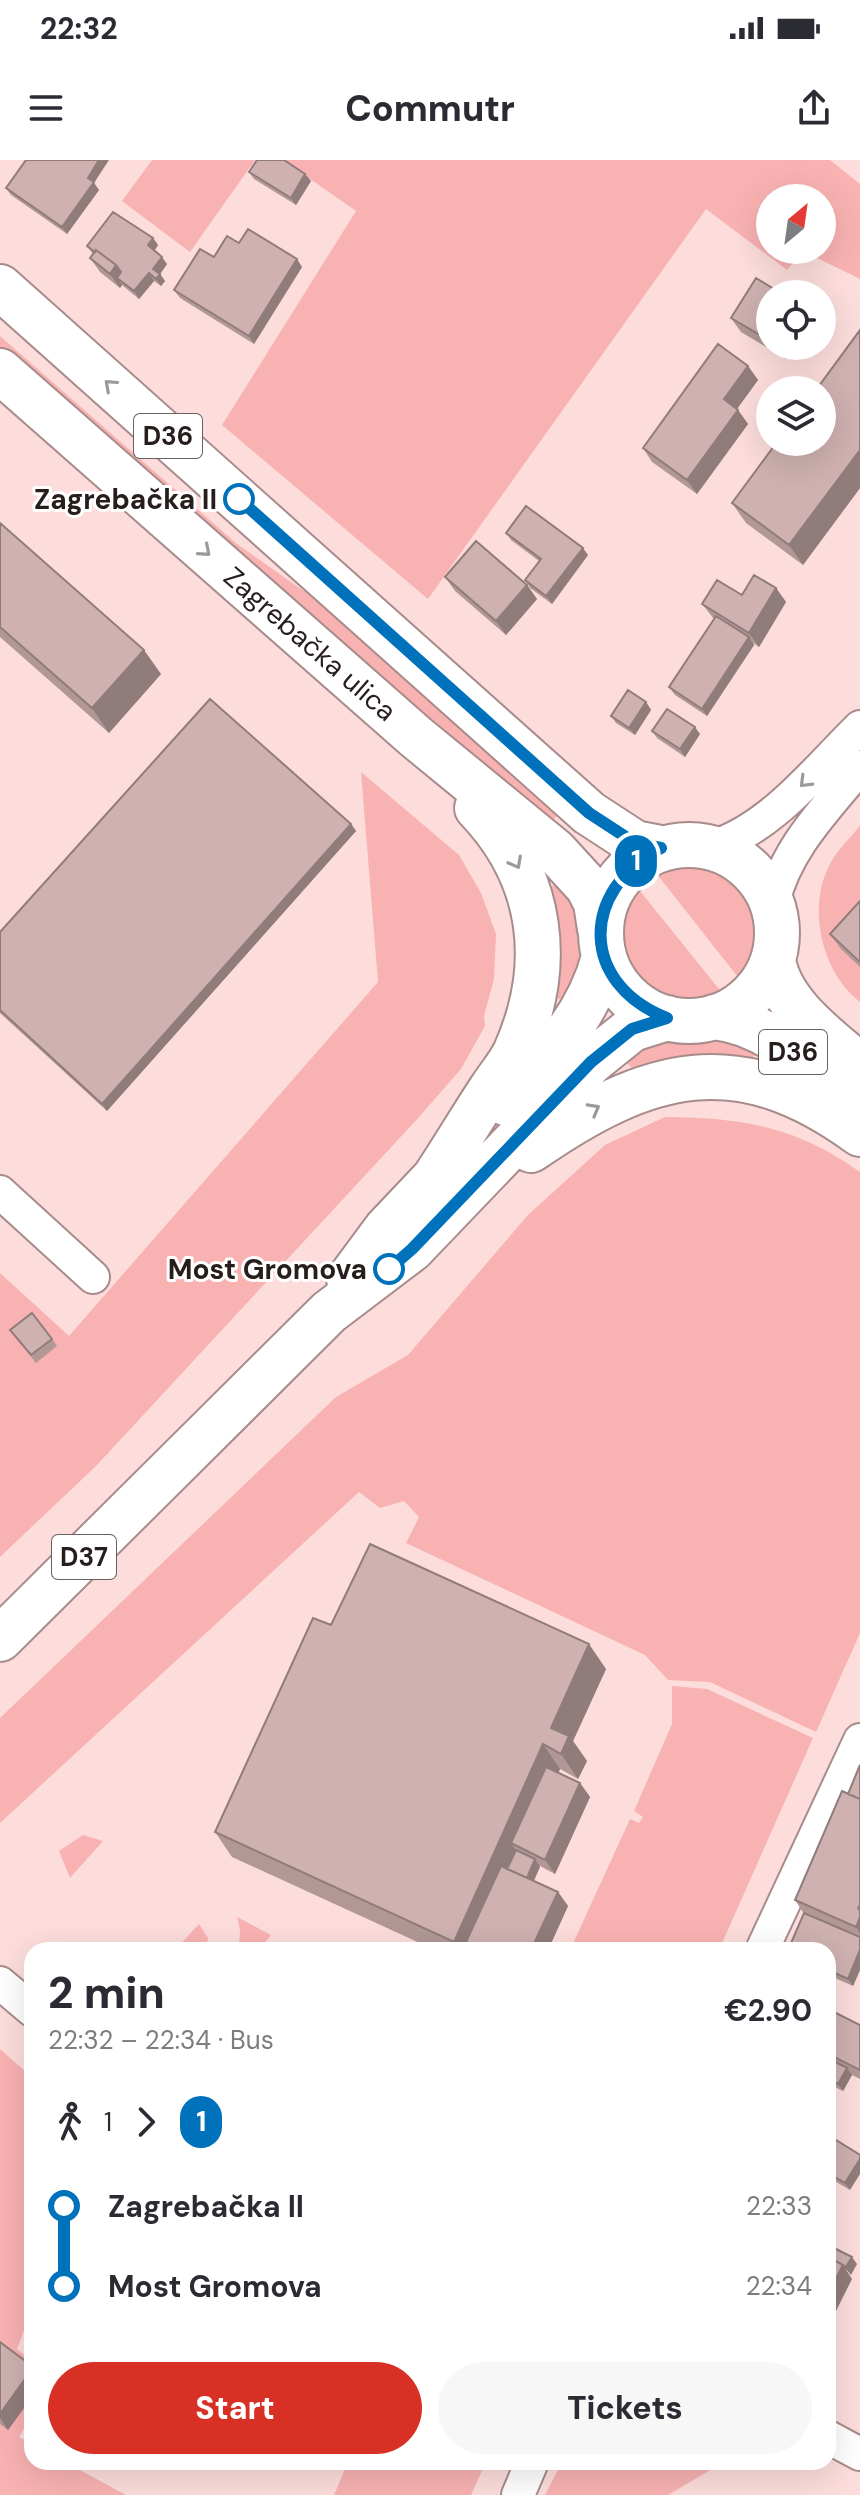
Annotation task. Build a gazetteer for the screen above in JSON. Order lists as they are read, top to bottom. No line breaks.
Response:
{"streets":{"main road":["D36","Zagrebačka ulica","D37"]},"crossings":[["D36","Zagrebačka ulica"]],"places":["Zagrebačka II","Most Gromova"],"lines":["bus line 1"],"north":"top right","page":{"status":"22:32","header":"Commutr","on_map":"1","heading":["2 min","22:32 – 22:34 · Bus","€2.90"],"legs":["1","1"],"list":[{"name":"Zagrebačka II","value":"22:33"},{"name":"Most Gromova","value":"22:34"}],"buttons":["Start","Tickets"]}}
